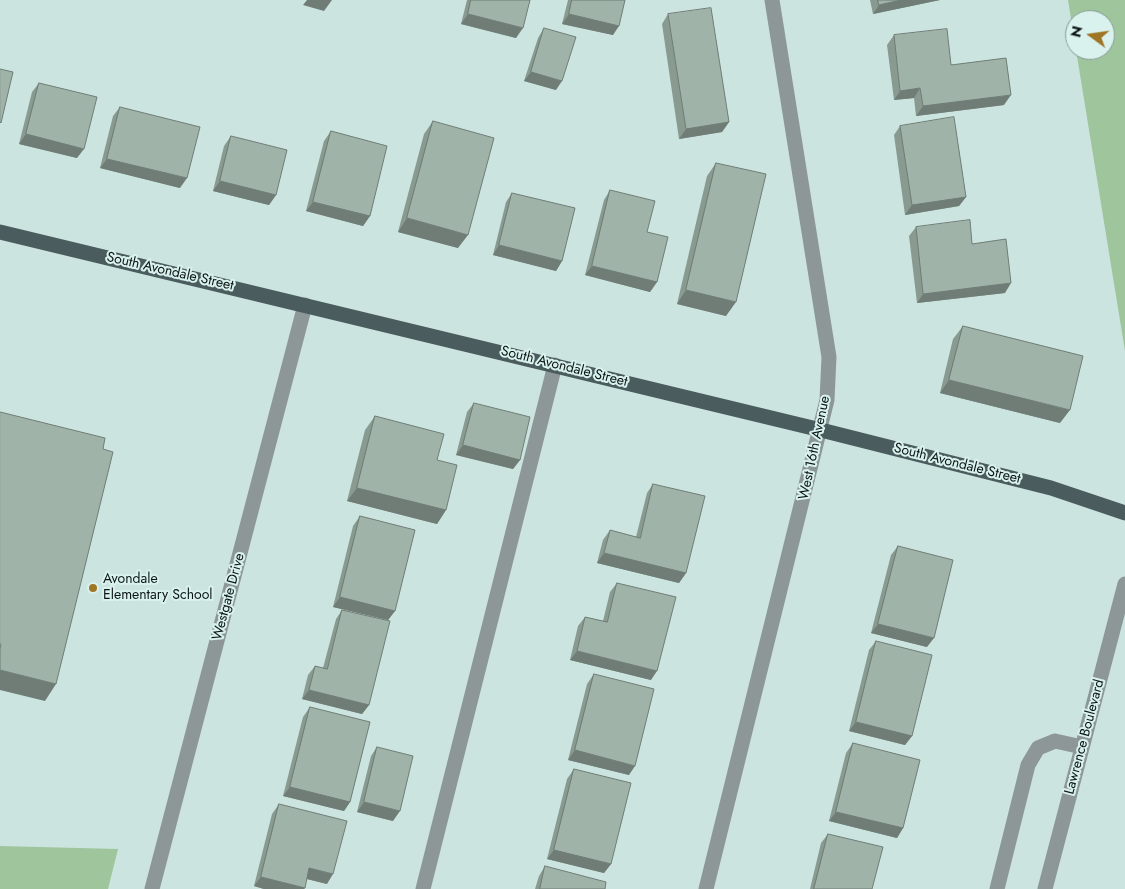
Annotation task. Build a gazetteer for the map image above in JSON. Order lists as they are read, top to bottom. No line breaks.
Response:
{"streets":{"main road":["South Avondale Street"],"street":["West 16th Avenue","Westgate Drive","Lawrence Boulevard"]},"crossings":[["South Avondale Street","West 16th Avenue"],["South Avondale Street","Westgate Drive"]],"places":["Avondale Elementary School"],"north":"left"}
